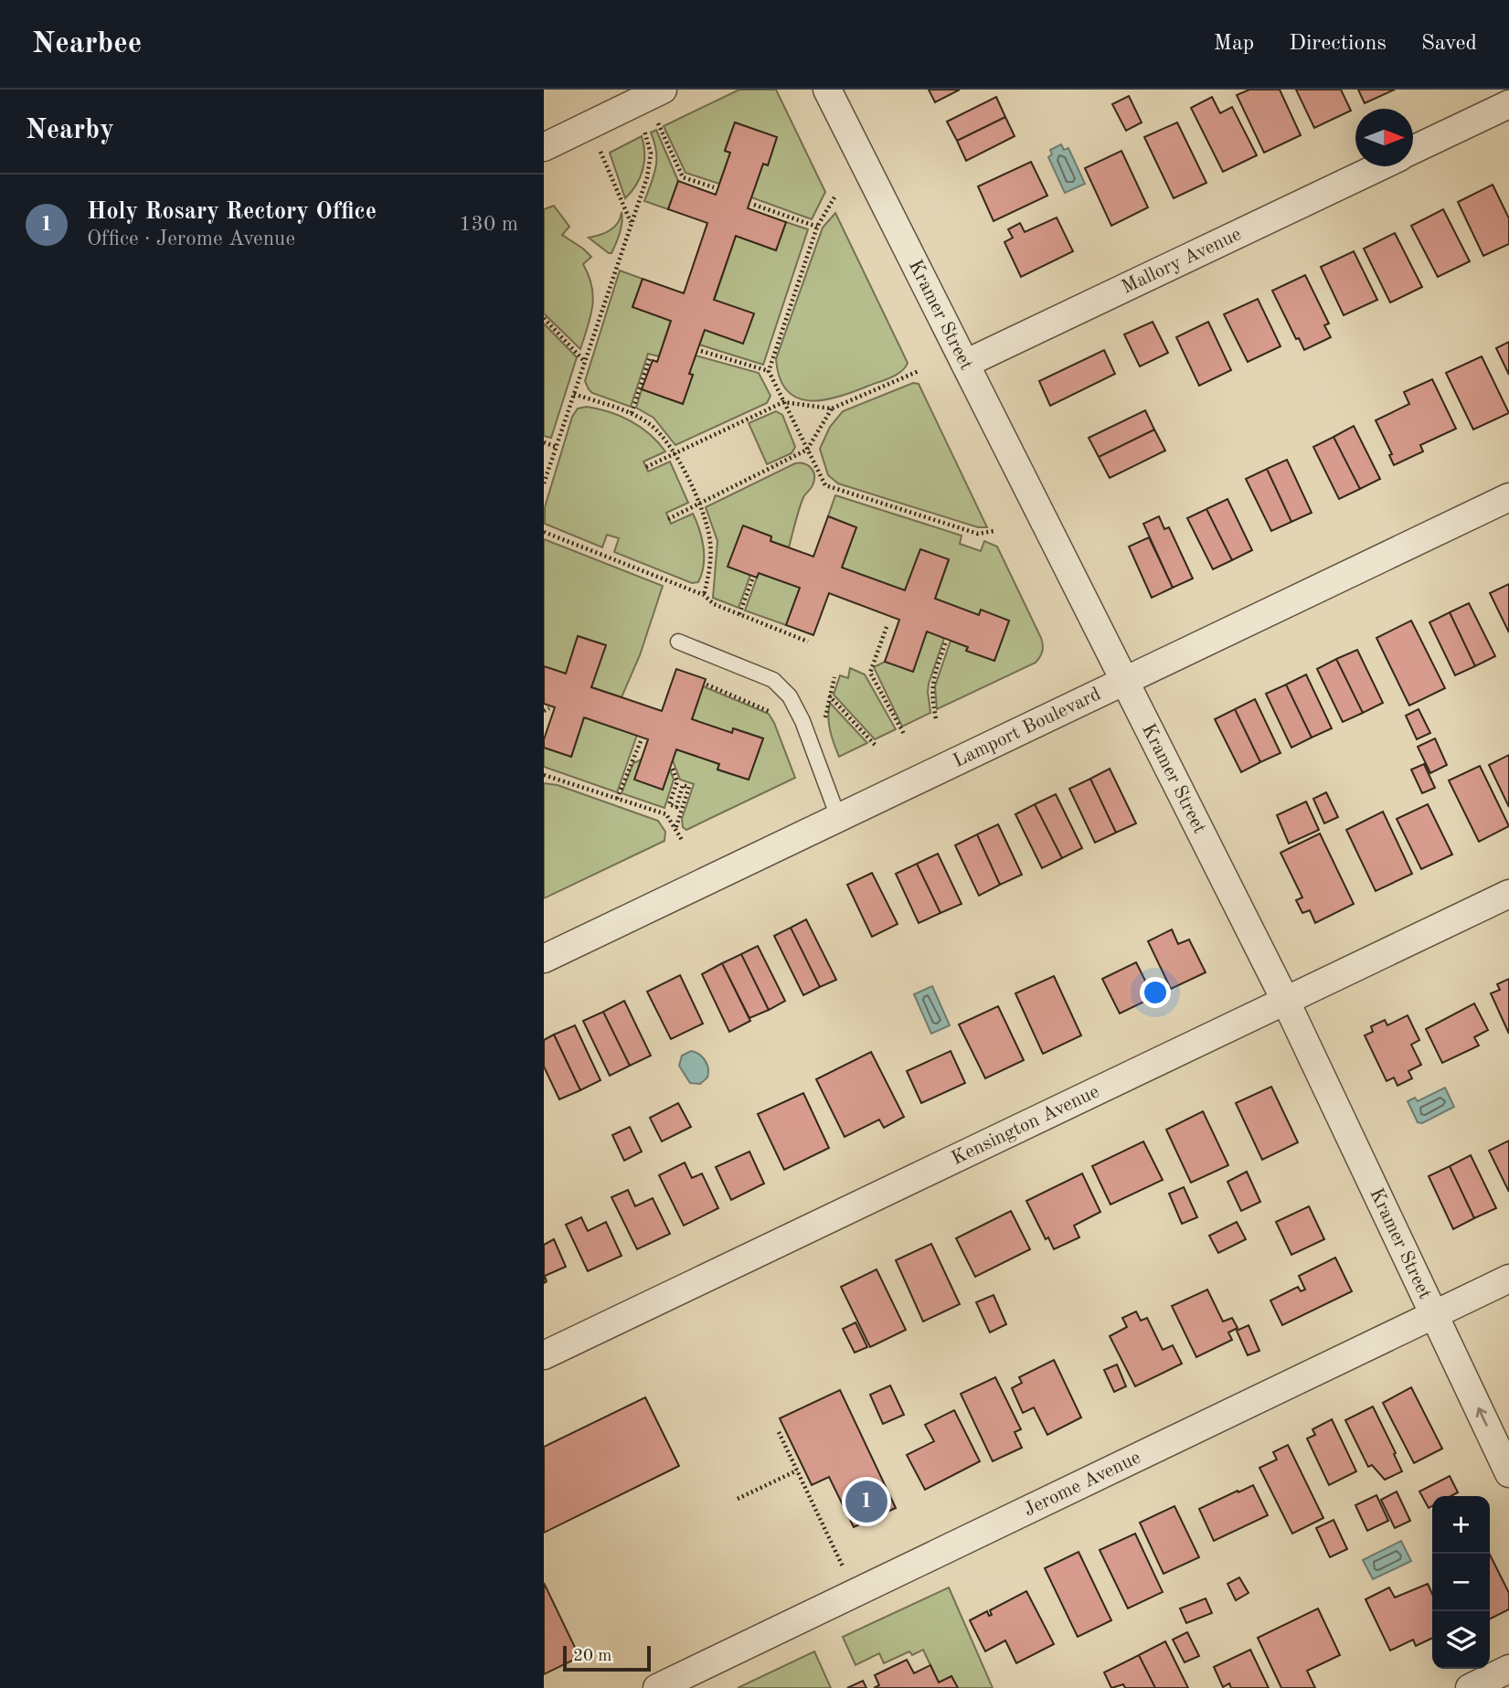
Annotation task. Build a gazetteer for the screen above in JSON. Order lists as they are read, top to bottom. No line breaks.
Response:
{"streets":{"street":["Mallory Avenue","Kramer Street","Lamport Boulevard","Kensington Avenue","Jerome Avenue"]},"crossings":[["Mallory Avenue","Kramer Street"],["Kramer Street","Lamport Boulevard"],["Kramer Street","Kensington Avenue"],["Kramer Street","Jerome Avenue"]],"scale_bar":"20 m","north":"right","page":{"header":"Nearbee","nav":["Map","Directions","Saved"],"heading":"Nearby","list":[{"mark":"1","name":"Holy Rosary Rectory Office","note":"Office · Jerome Avenue","value":"130 m"}],"pins":"1","map_buttons":["+","−"],"scale":"20 m"}}
